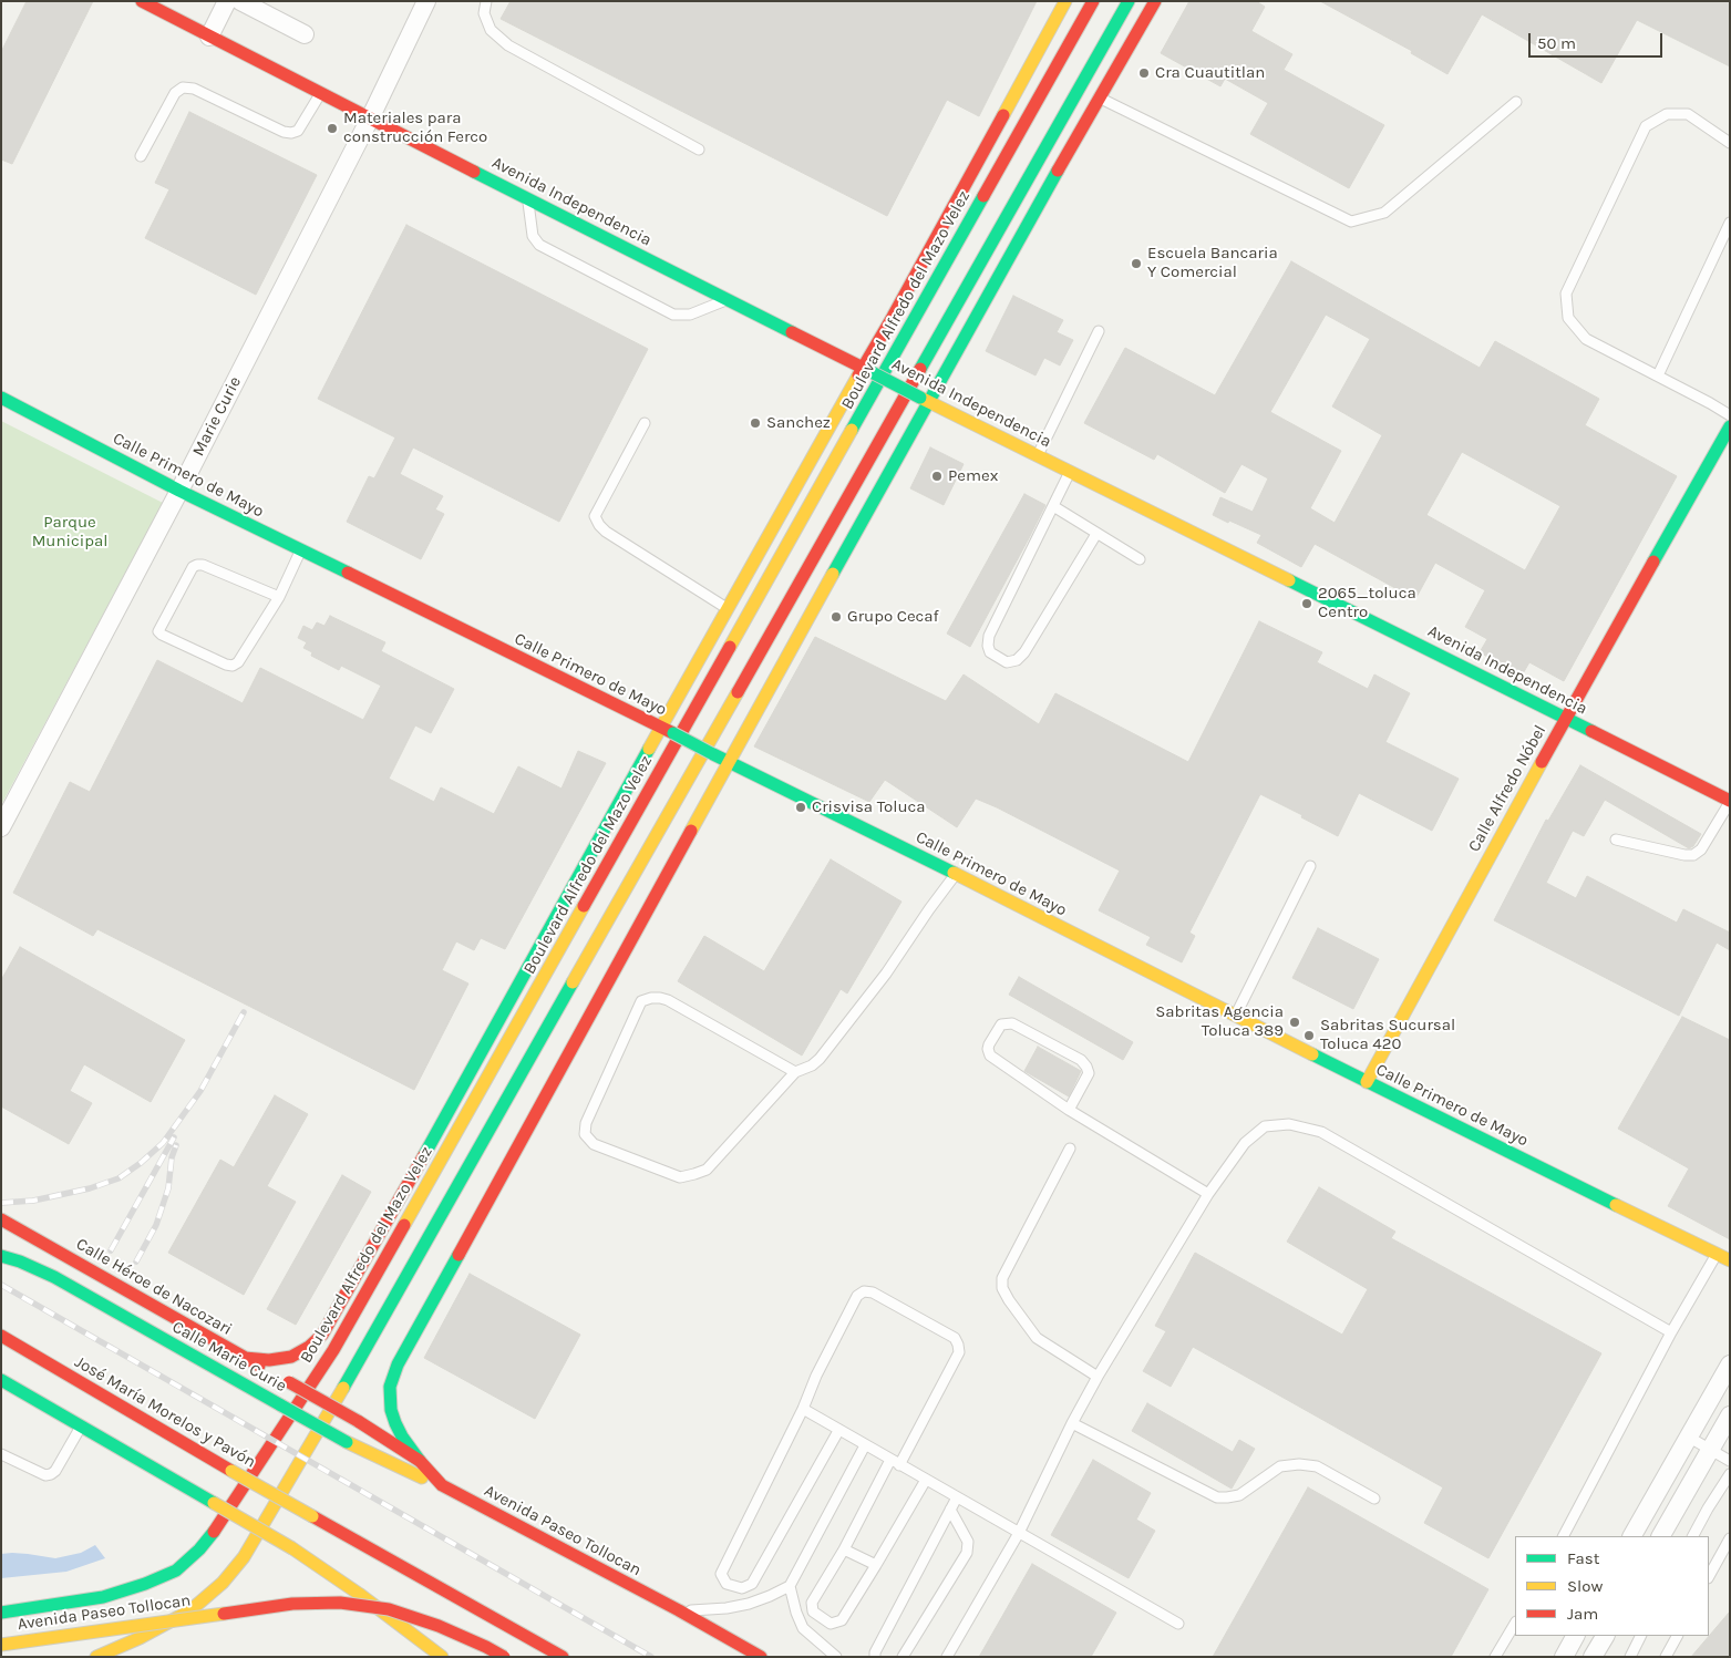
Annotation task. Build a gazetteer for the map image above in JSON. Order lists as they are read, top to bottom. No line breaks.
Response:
{"streets":{"main road":["Avenida Independencia","Boulevard Alfredo del Mazo Velez","Calle Primero de Mayo","Calle Alfredo Nóbel","Calle Héroe de Nacozari","Calle Marie Curie","José María Morelos y Pavón","Avenida Paseo Tollocan"],"street":["Marie Curie"]},"crossings":[["Avenida Independencia","Boulevard Alfredo del Mazo Velez"],["Avenida Independencia","Marie Curie"],["Avenida Independencia","Calle Alfredo Nóbel"],["Boulevard Alfredo del Mazo Velez","Calle Primero de Mayo"],["Boulevard Alfredo del Mazo Velez","Calle Héroe de Nacozari"],["Marie Curie","Calle Primero de Mayo"],["Calle Primero de Mayo","Calle Alfredo Nóbel"],["Calle Héroe de Nacozari","Avenida Paseo Tollocan"],["Calle Marie Curie","Avenida Paseo Tollocan"]],"parks":["Parque Municipal"],"places":["Cra Cuautitlan","Materiales para construcción Ferco","Escuela Bancaria Y Comercial","Sanchez","Pemex","2065_toluca Centro","Grupo Cecaf","Crisvisa Toluca","Sabritas Agencia Toluca 389","Sabritas Sucursal Toluca 420"],"legend":["Fast","Slow","Jam"],"scale_bar":"50 m"}
